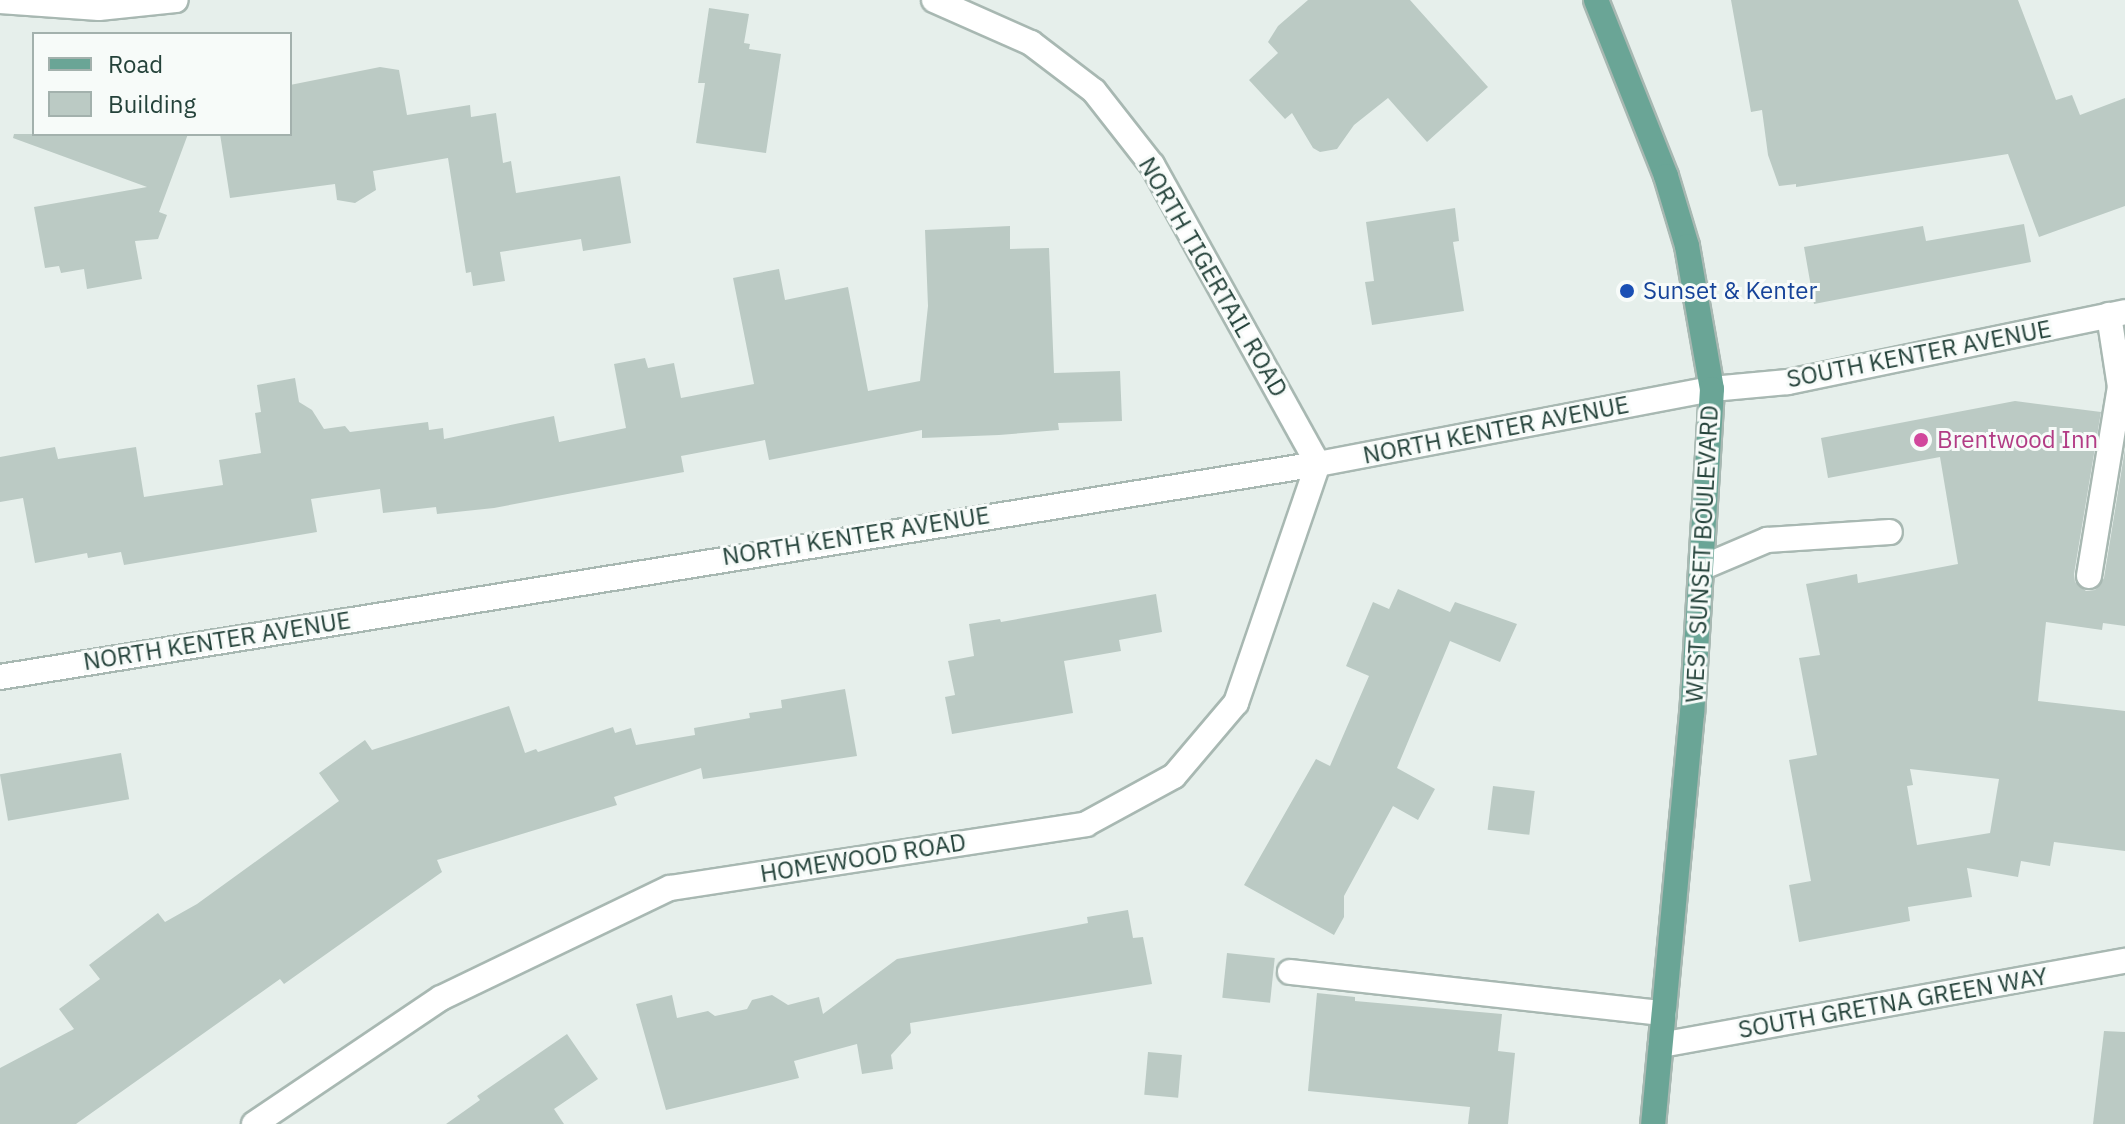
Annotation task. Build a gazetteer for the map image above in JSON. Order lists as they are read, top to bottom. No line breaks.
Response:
{"streets":{"main road":["WEST SUNSET BOULEVARD"],"street":["NORTH TIGERTAIL ROAD","SOUTH KENTER AVENUE","NORTH KENTER AVENUE","HOMEWOOD ROAD","SOUTH GRETNA GREEN WAY"]},"crossings":[["NORTH TIGERTAIL ROAD","NORTH KENTER AVENUE"],["NORTH TIGERTAIL ROAD","HOMEWOOD ROAD"],["SOUTH KENTER AVENUE","NORTH KENTER AVENUE"],["SOUTH KENTER AVENUE","WEST SUNSET BOULEVARD"],["NORTH KENTER AVENUE","WEST SUNSET BOULEVARD"],["NORTH KENTER AVENUE","HOMEWOOD ROAD"],["WEST SUNSET BOULEVARD","SOUTH GRETNA GREEN WAY"]],"places":["Sunset & Kenter","Brentwood Inn"],"legend":["Road","Building"]}
